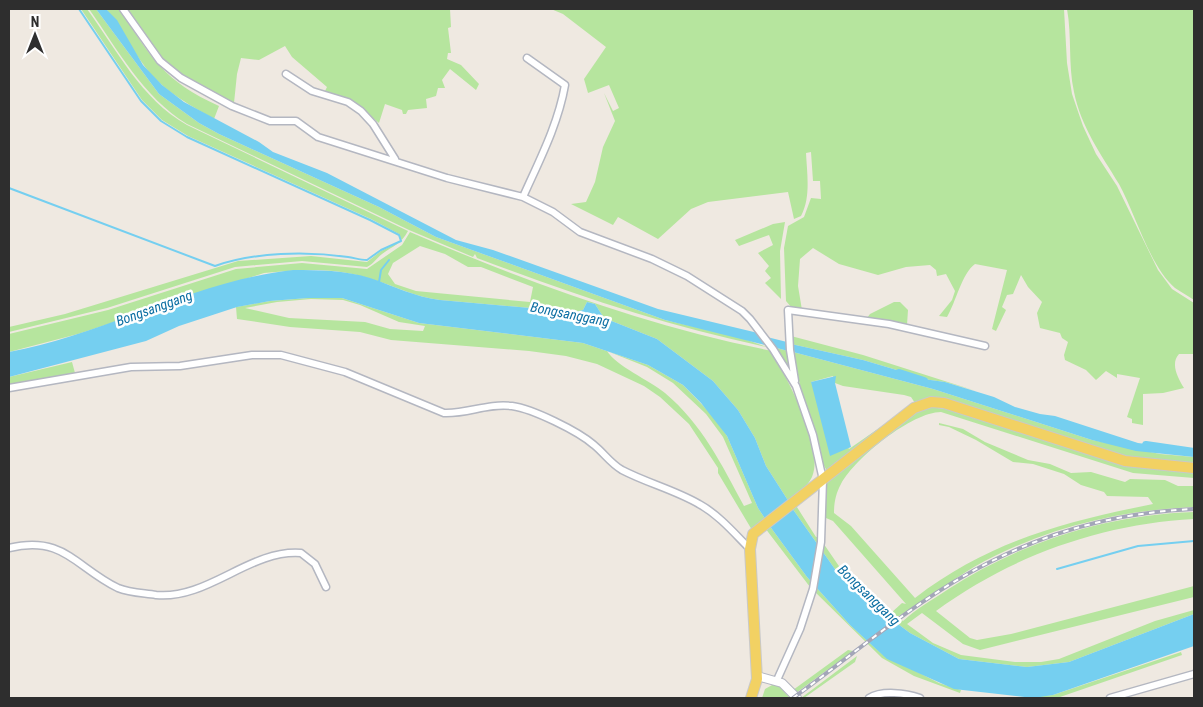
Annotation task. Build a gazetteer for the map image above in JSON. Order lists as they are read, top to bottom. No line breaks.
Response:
{"water":["Bongsanggang"],"north":"top"}
